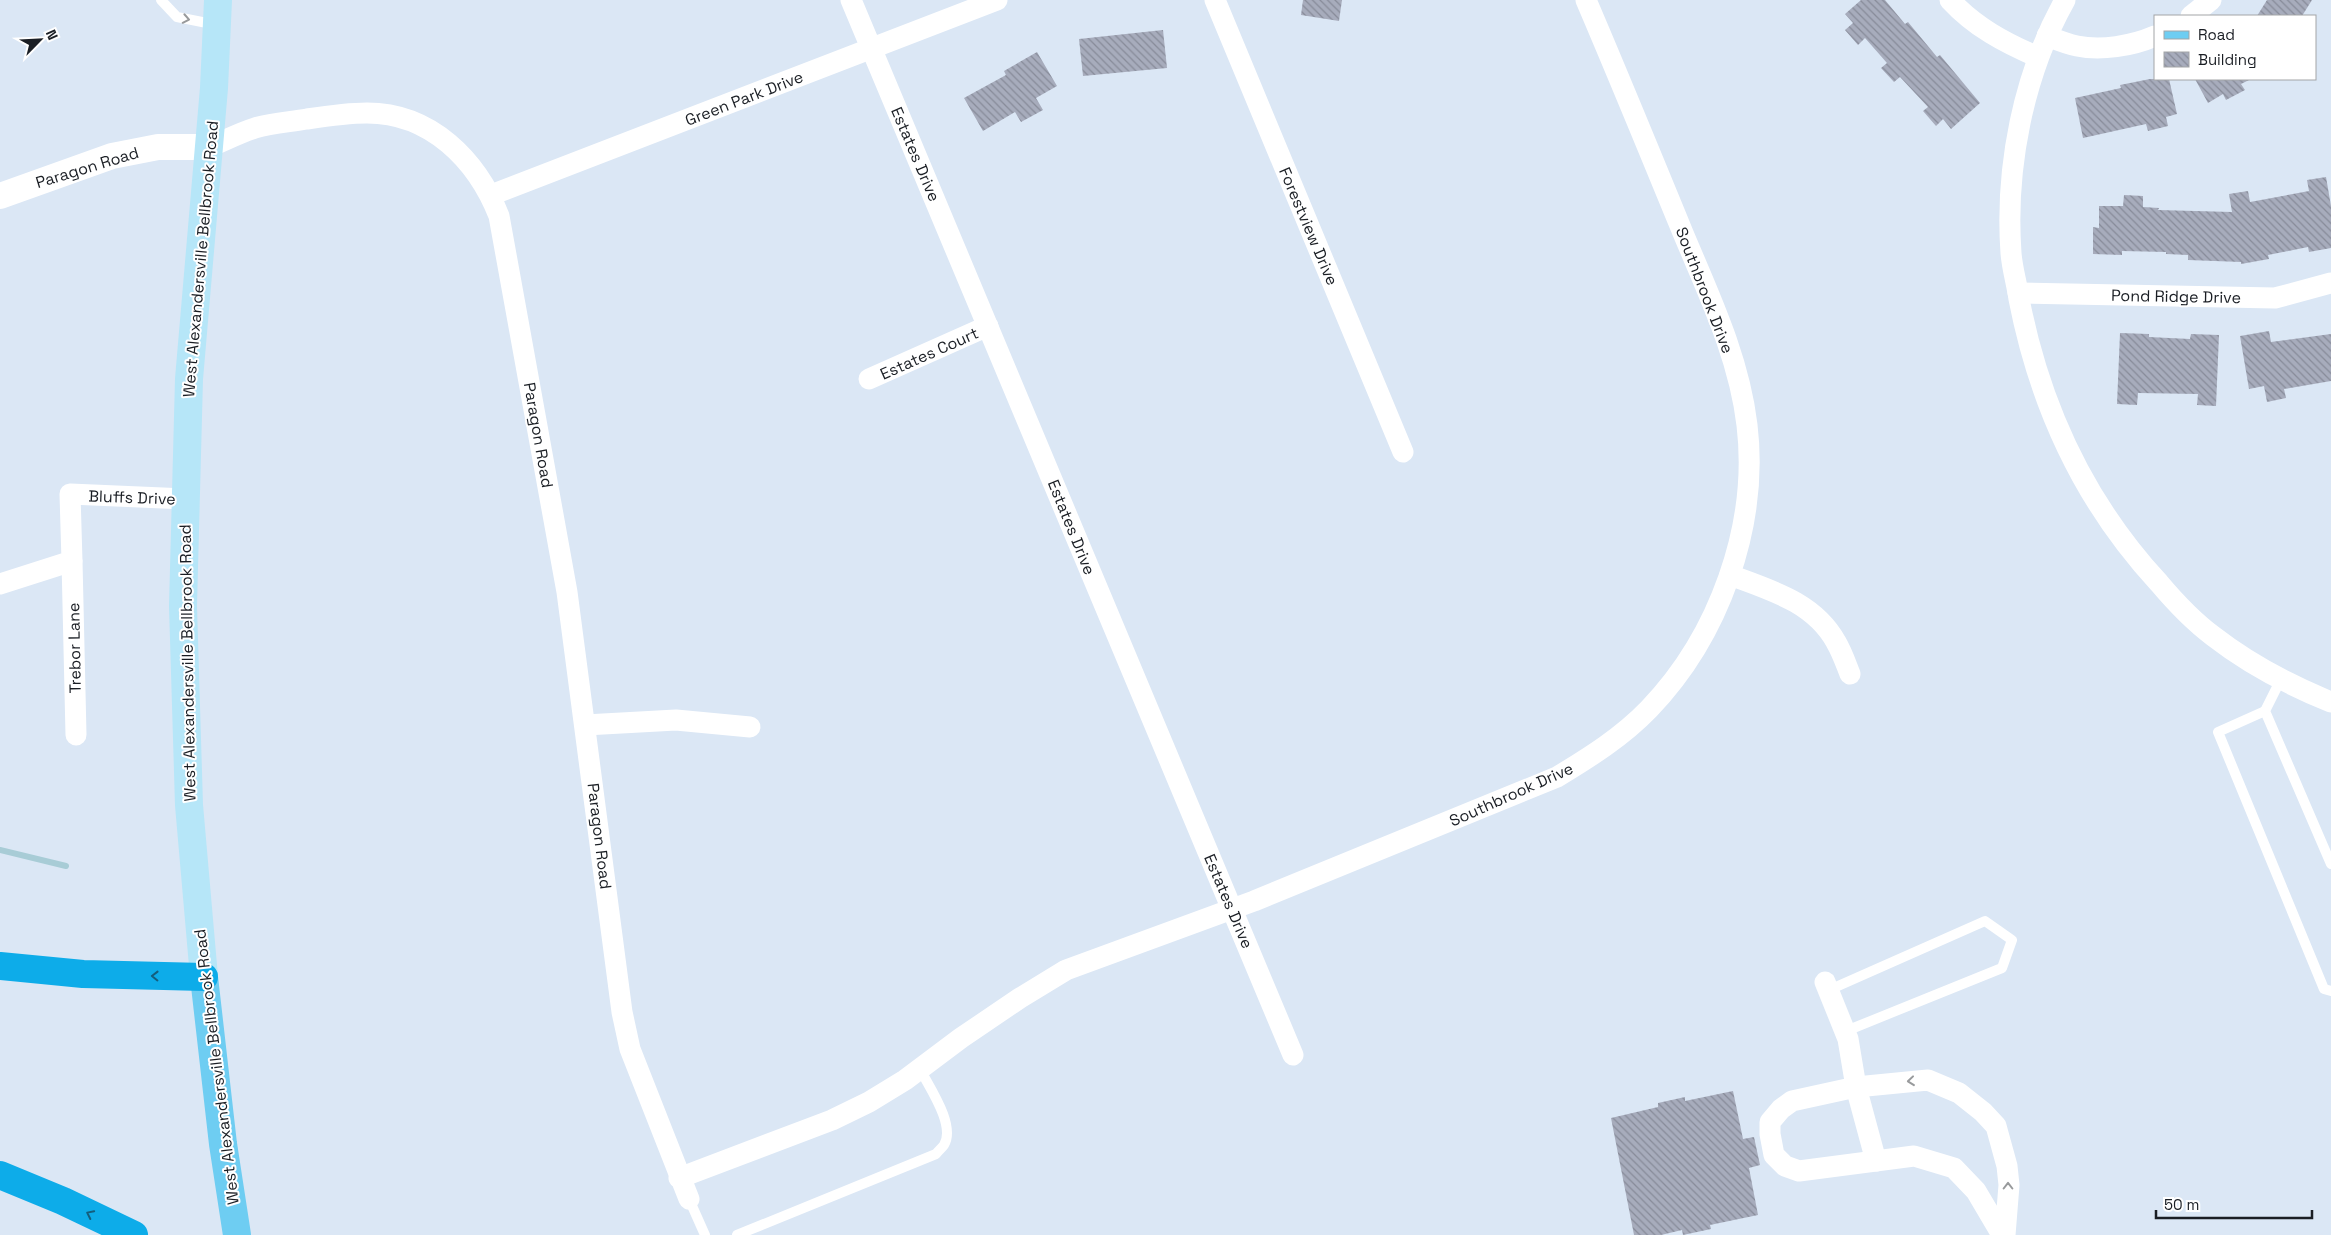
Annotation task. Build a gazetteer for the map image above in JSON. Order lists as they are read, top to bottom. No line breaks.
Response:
{"streets":{"main road":["West Alexandersville Bellbrook Road"],"street":["Green Park Drive","Estates Drive","Paragon Road","Forestview Drive","Southbrook Drive","Pond Ridge Drive","Estates Court","Bluffs Drive","Trebor Lane"]},"crossings":[["Green Park Drive","Estates Drive"],["Green Park Drive","Paragon Road"],["Estates Drive","Southbrook Drive"],["Estates Drive","Estates Court"],["Paragon Road","West Alexandersville Bellbrook Road"],["Paragon Road","Southbrook Drive"],["West Alexandersville Bellbrook Road","Bluffs Drive"],["Bluffs Drive","Trebor Lane"]],"legend":["Road","Building"],"scale_bar":"50 m","north":"top right"}
